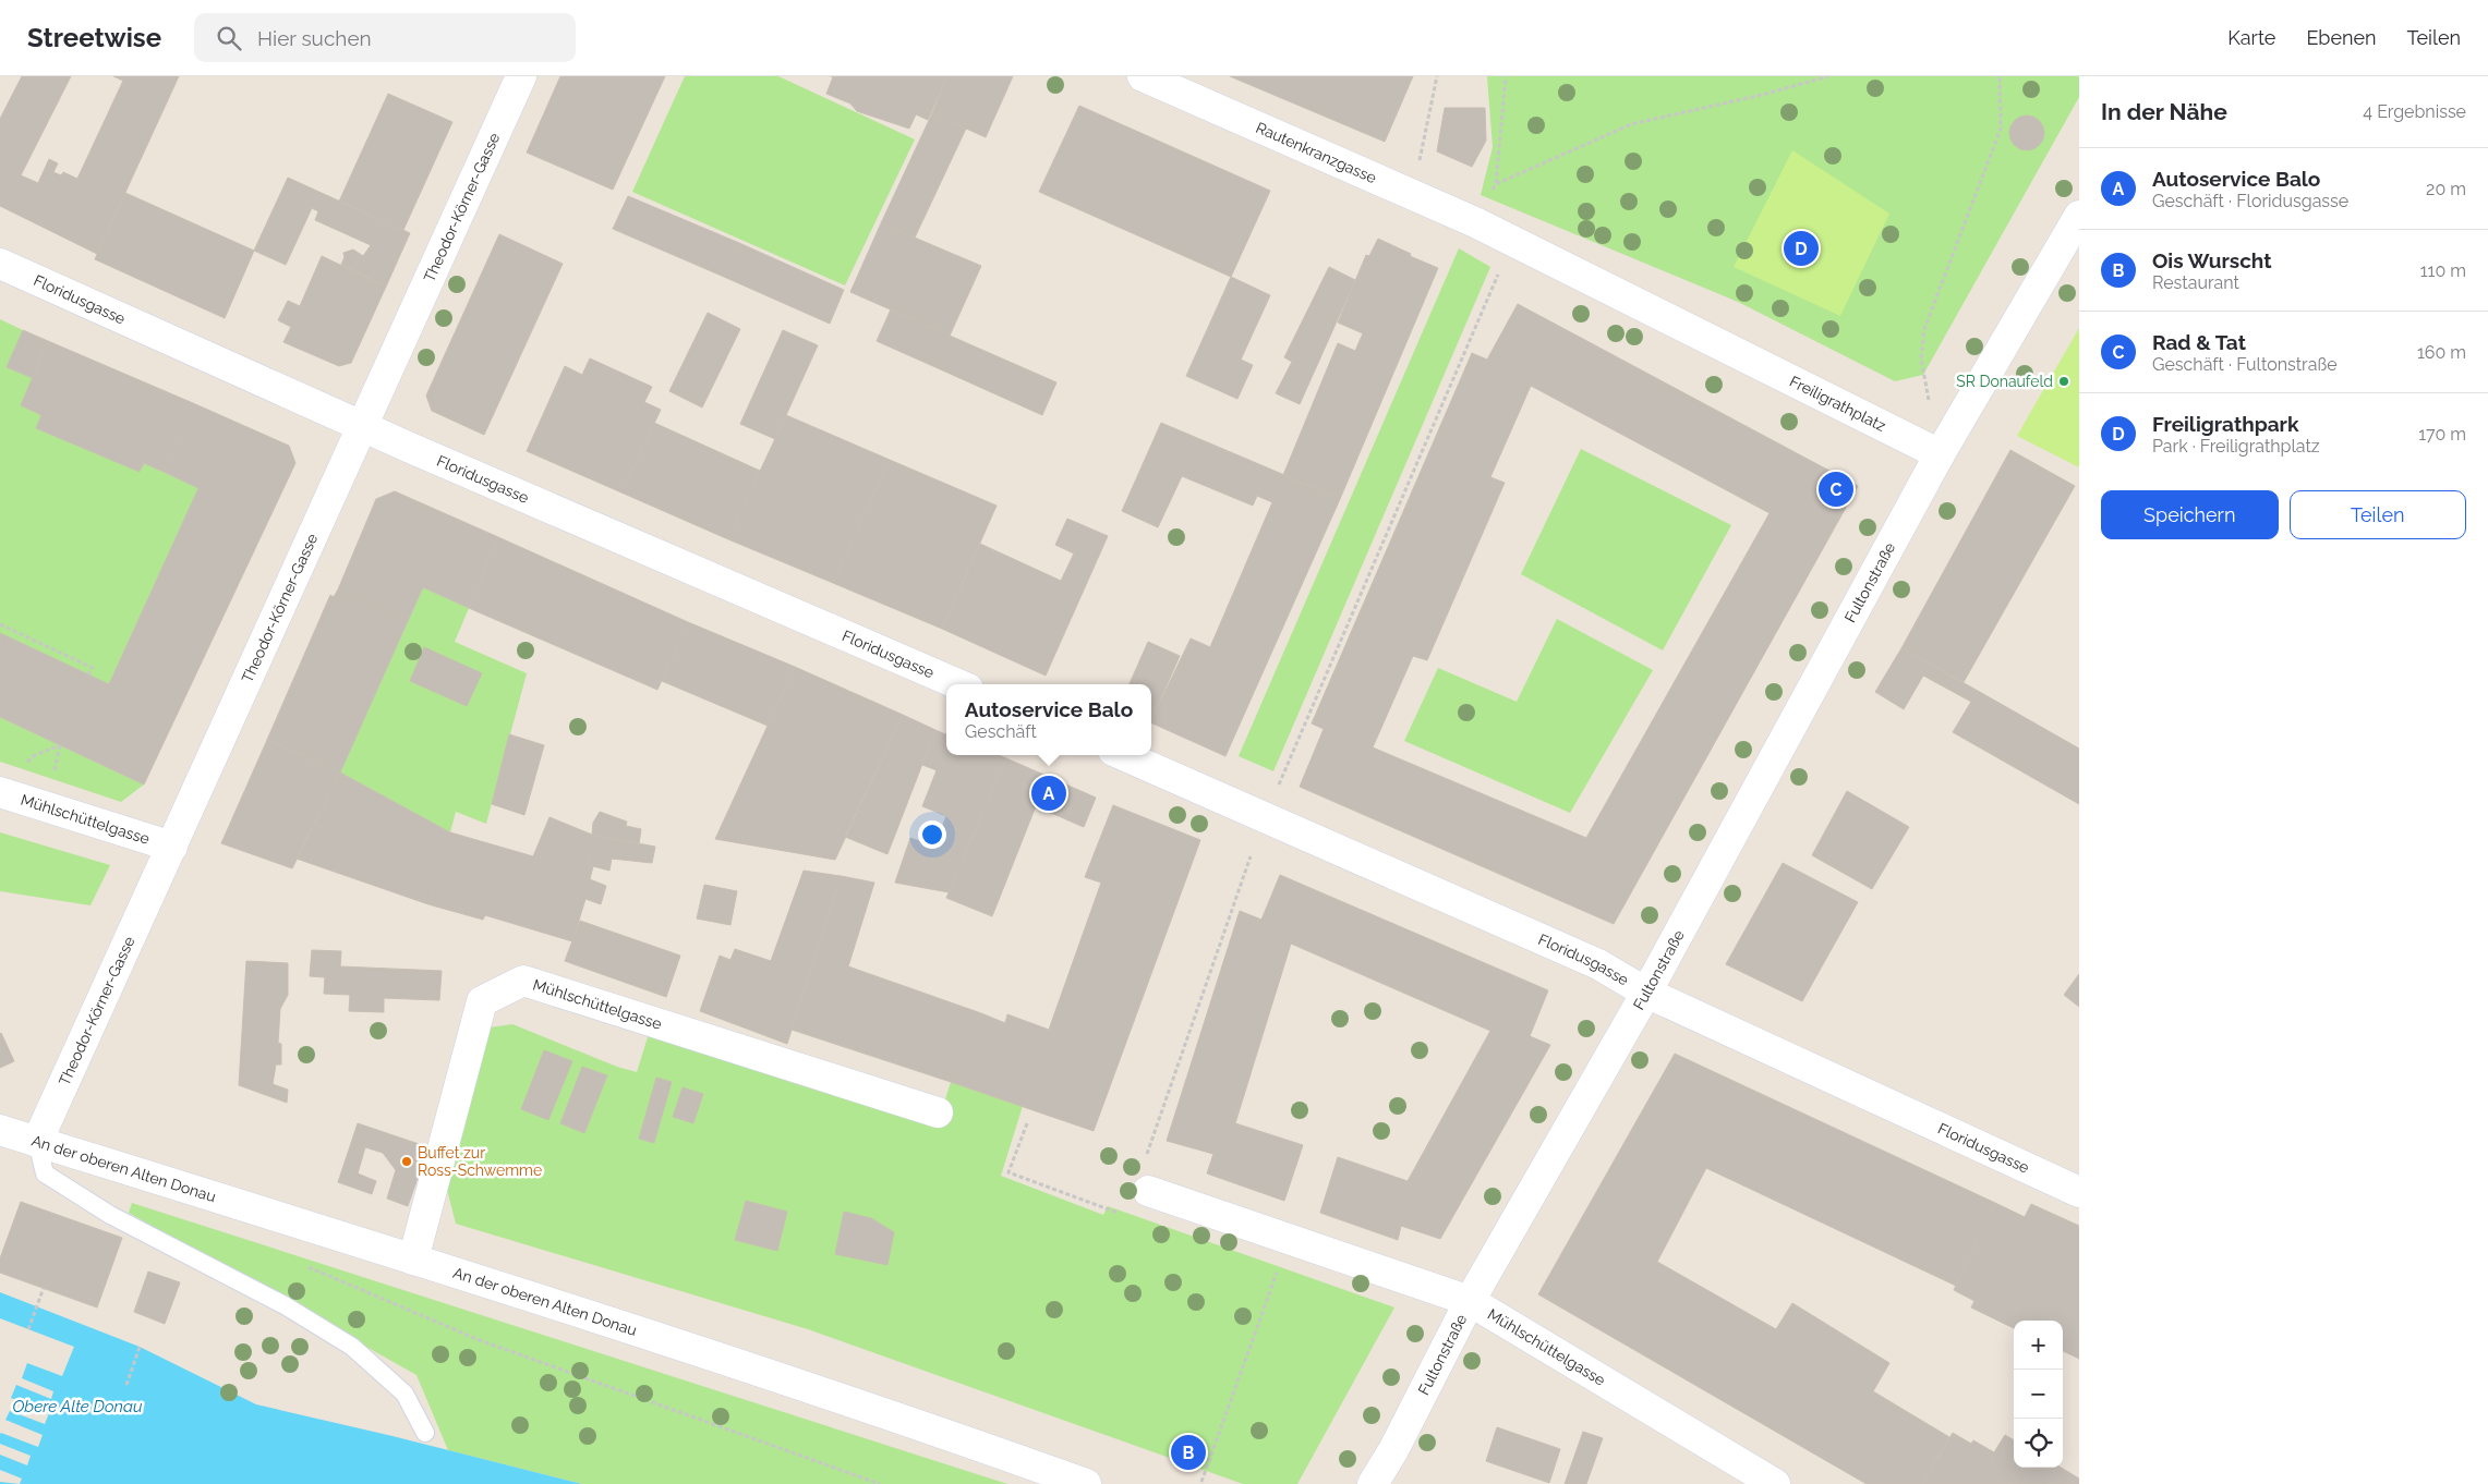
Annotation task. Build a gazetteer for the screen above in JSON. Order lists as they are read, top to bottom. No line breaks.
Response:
{"streets":{"street":["Rautenkranzgasse","Theodor-Körner-Gasse","Floridusgasse","Freiligrathplatz","Fultonstraße","Mühlschüttelgasse","An der oberen Alten Donau"]},"crossings":[["Rautenkranzgasse","Freiligrathplatz"],["Theodor-Körner-Gasse","Floridusgasse"],["Theodor-Körner-Gasse","Mühlschüttelgasse"],["Theodor-Körner-Gasse","An der oberen Alten Donau"],["Floridusgasse","Fultonstraße"],["Freiligrathplatz","Fultonstraße"],["Fultonstraße","Mühlschüttelgasse"],["Mühlschüttelgasse","An der oberen Alten Donau"]],"water":["Obere Alte Donau"],"places":["SR Donaufeld","Buffet zur Ross-Schwemme"],"page":{"header":"Streetwise","search":"Hier suchen","nav":["Karte","Ebenen","Teilen"],"heading":["In der Nähe","4 Ergebnisse"],"list":[{"mark":"A","name":"Autoservice Balo","note":"Geschäft · Floridusgasse","value":"20 m"},{"mark":"B","name":"Ois Wurscht","note":"Restaurant","value":"110 m"},{"mark":"C","name":"Rad & Tat","note":"Geschäft · Fultonstraße","value":"160 m"},{"mark":"D","name":"Freiligrathpark","note":"Park · Freiligrathplatz","value":"170 m"}],"pins":["D","C","A","B"],"buttons":["Speichern","Teilen"],"popup":["Autoservice Balo","Geschäft"],"map_buttons":["+","−"]}}
